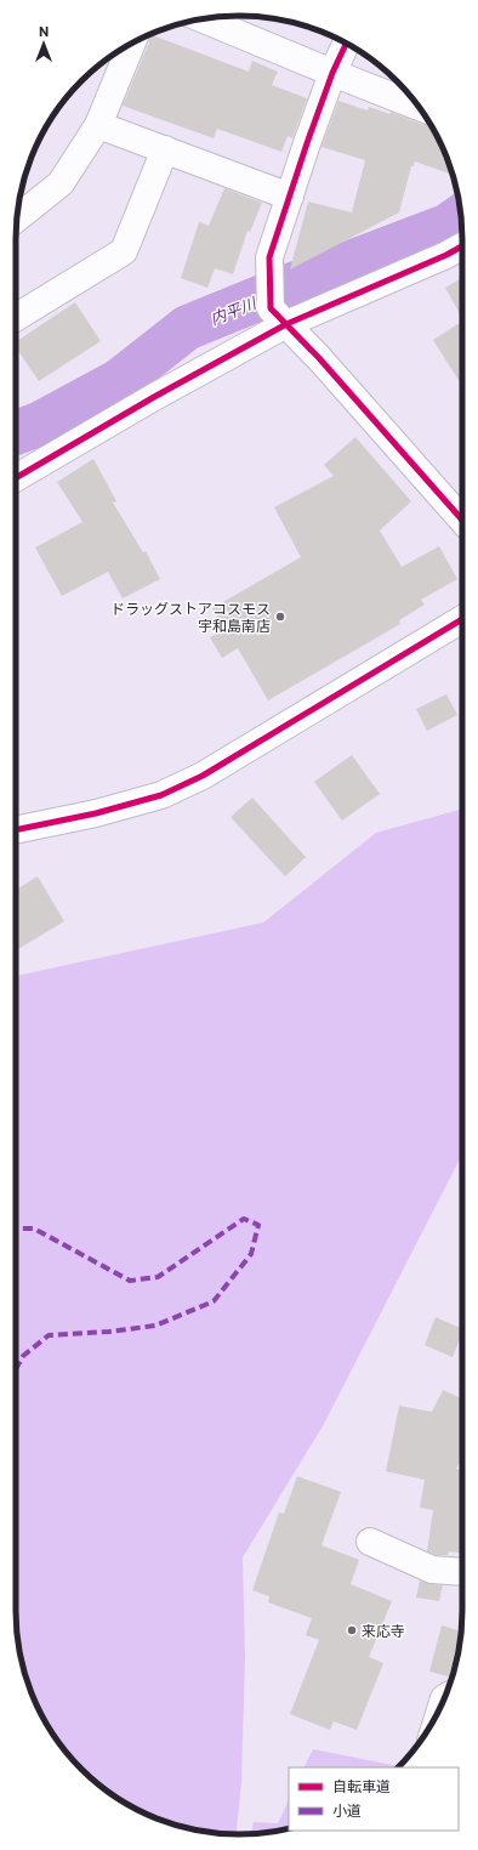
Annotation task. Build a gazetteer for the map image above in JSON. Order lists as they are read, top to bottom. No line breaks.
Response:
{"water":["内平川"],"places":["ドラッグストアコスモス 宇和島南店","来応寺"],"legend":["自転車道","小道"],"north":"top"}
